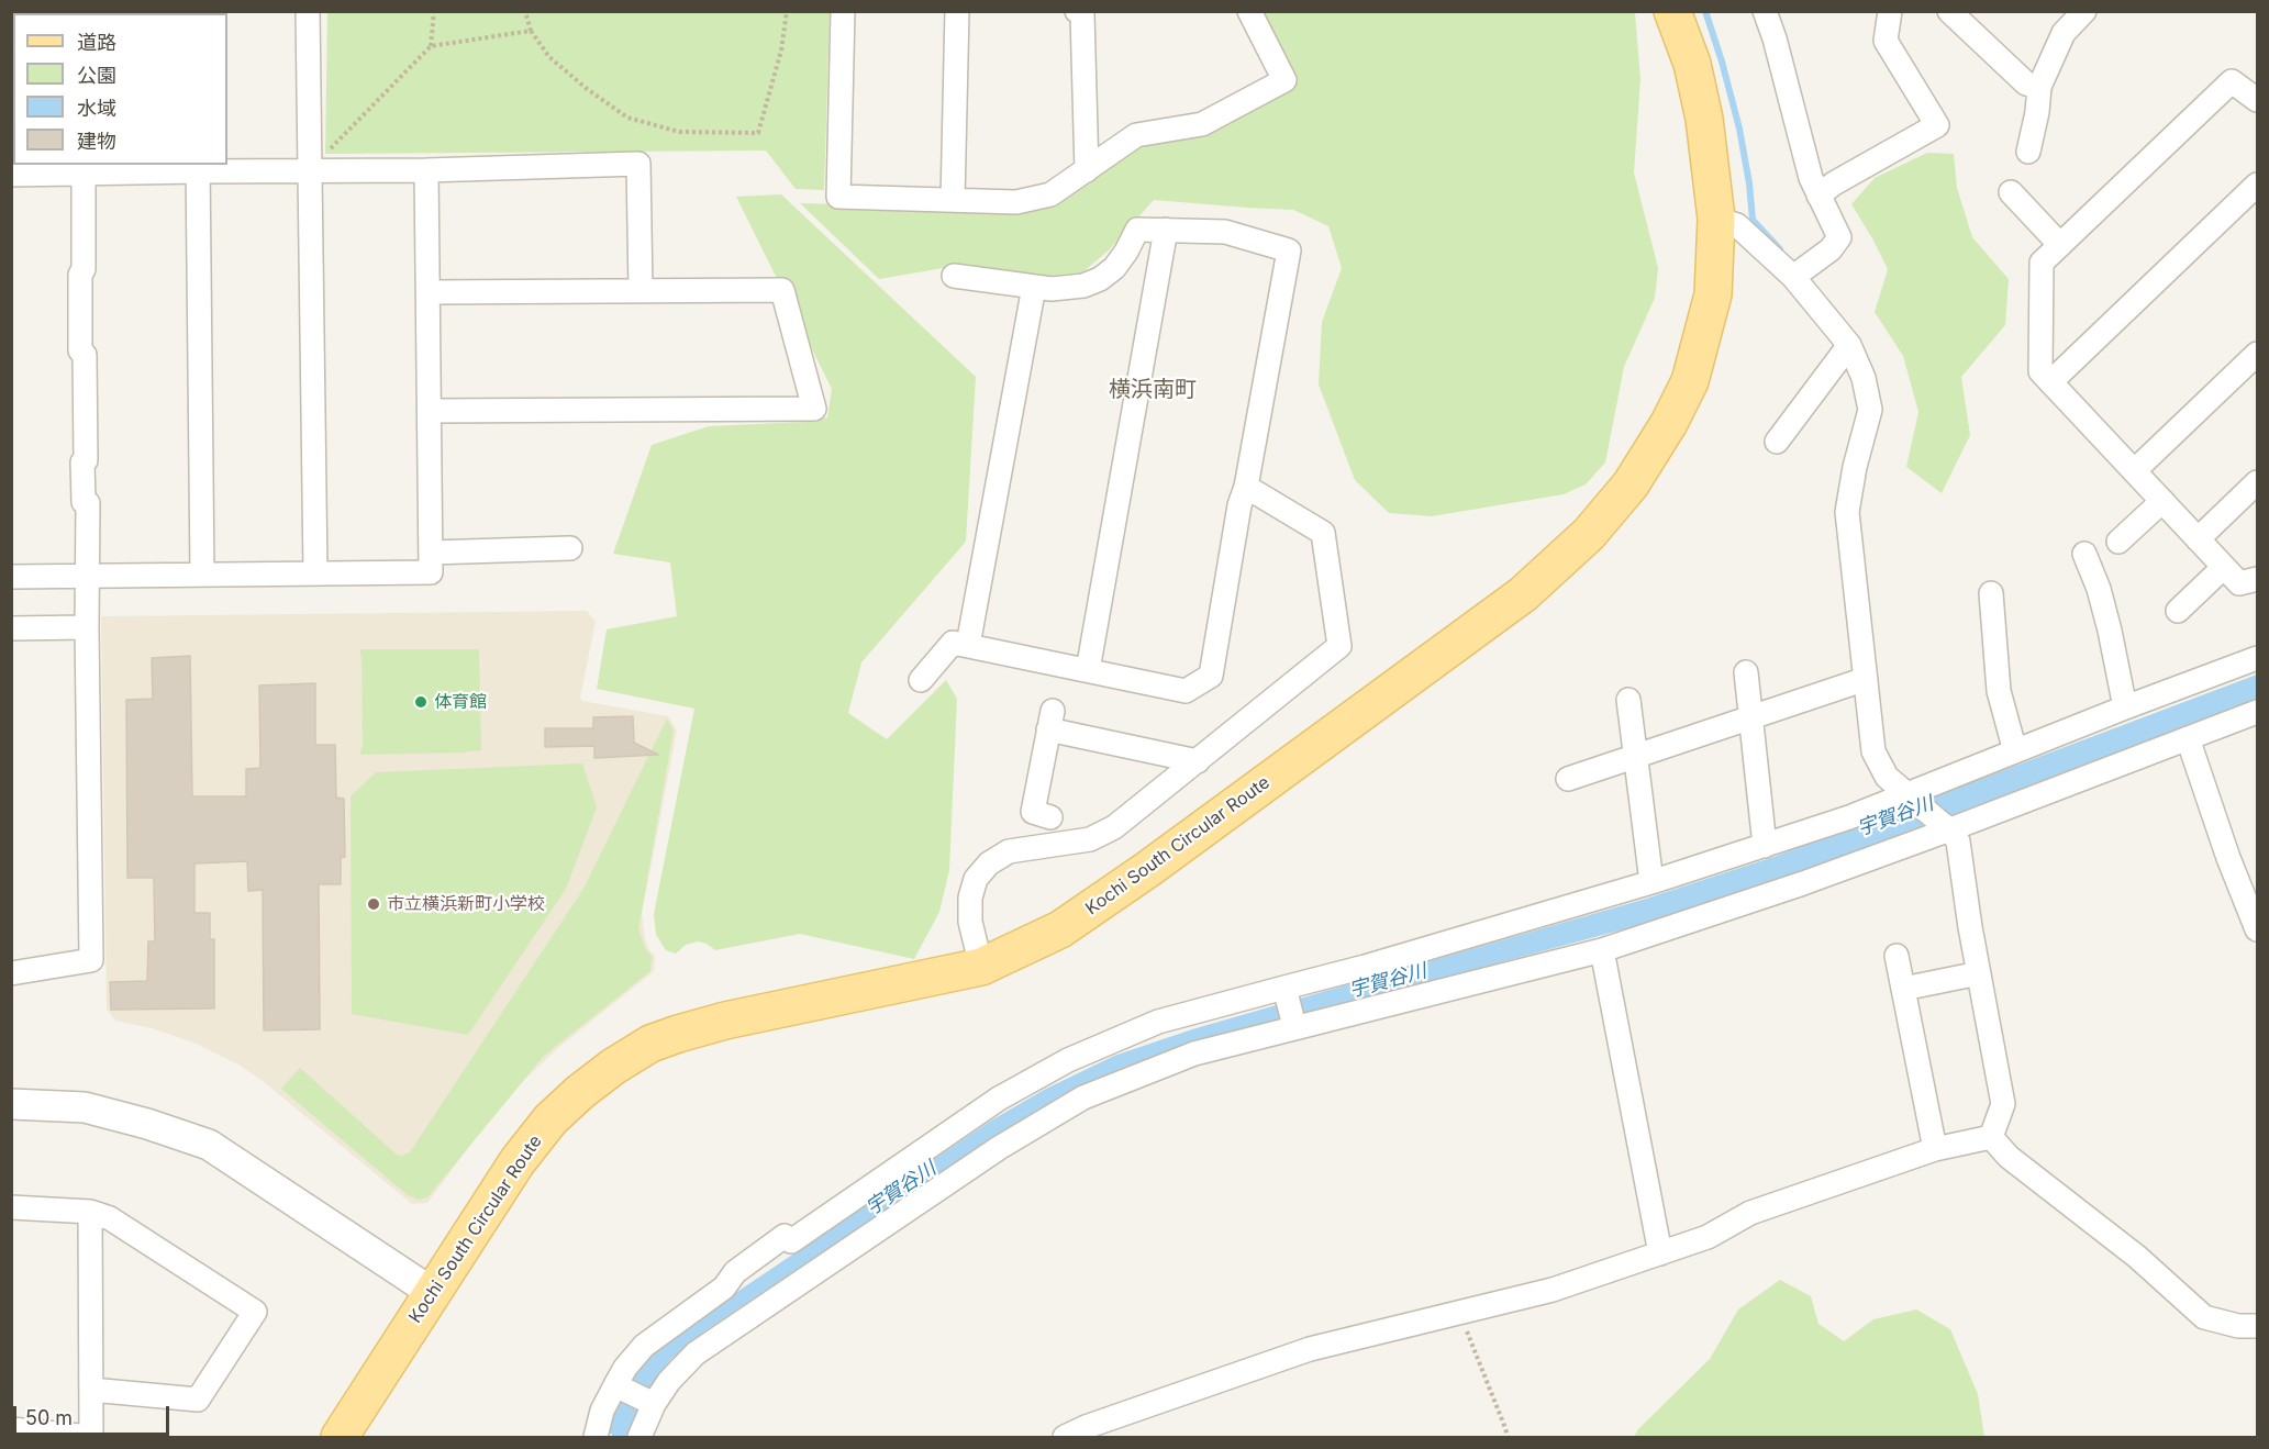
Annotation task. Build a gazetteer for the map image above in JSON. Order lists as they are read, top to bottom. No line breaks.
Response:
{"streets":{"main road":["Kochi South Circular Route"]},"districts":["横浜南町"],"water":["宇賀谷川"],"places":["体育館","市立横浜新町小学校"],"legend":["道路","公園","水域","建物"],"scale_bar":"50 m"}
